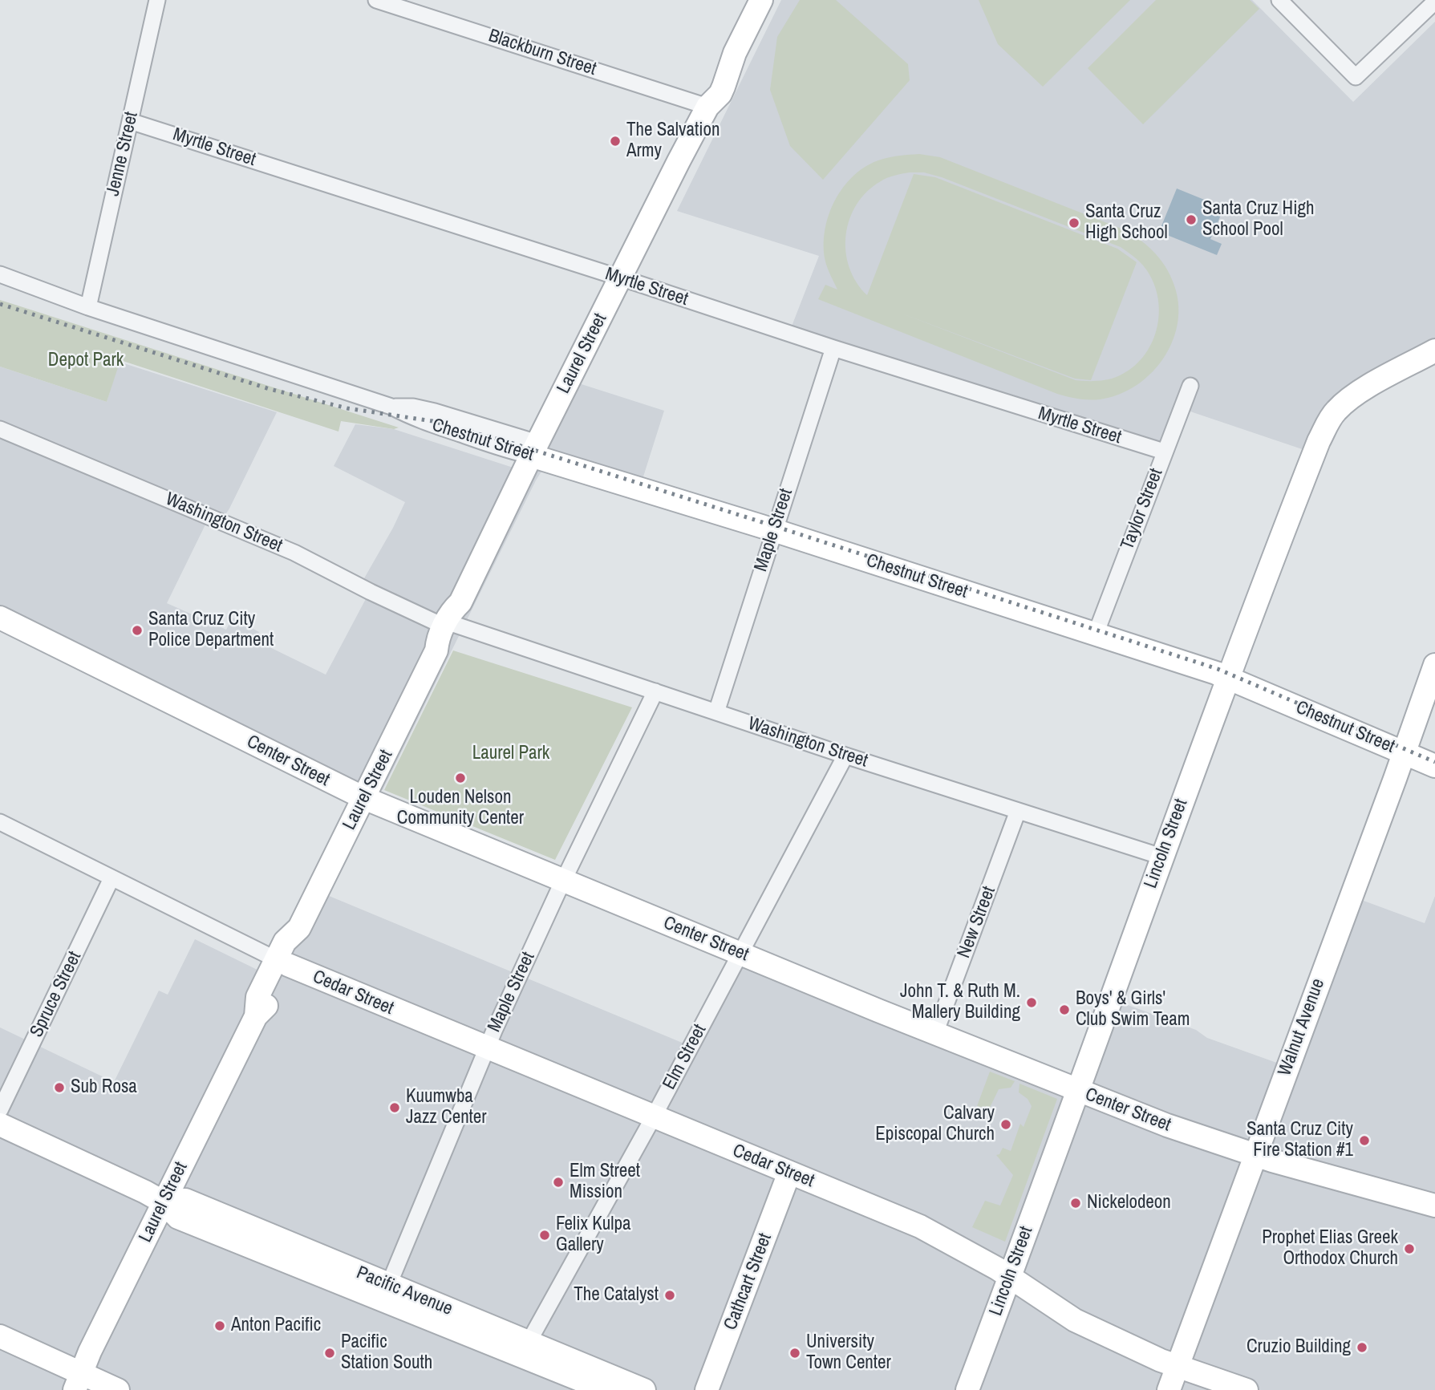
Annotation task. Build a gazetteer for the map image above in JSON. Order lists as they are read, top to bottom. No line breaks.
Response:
{"streets":{"main road":["Laurel Street","Chestnut Street","Center Street","Lincoln Street","Cedar Street","Walnut Avenue","Cathcart Street","Pacific Avenue"],"street":["Blackburn Street","Myrtle Street","Jenne Street","Taylor Street","Washington Street","Maple Street","New Street","Spruce Street","Elm Street"]},"crossings":[["Blackburn Street","Laurel Street"],["Myrtle Street","Jenne Street"],["Myrtle Street","Laurel Street"],["Myrtle Street","Taylor Street"],["Myrtle Street","Maple Street"],["Jenne Street","Chestnut Street"],["Laurel Street","Chestnut Street"],["Laurel Street","Washington Street"],["Laurel Street","Center Street"],["Laurel Street","Cedar Street"],["Laurel Street","Pacific Avenue"],["Chestnut Street","Taylor Street"],["Chestnut Street","Maple Street"],["Chestnut Street","Lincoln Street"],["Chestnut Street","Walnut Avenue"],["Washington Street","Maple Street"],["Washington Street","Lincoln Street"],["Washington Street","New Street"],["Washington Street","Elm Street"],["Maple Street","Center Street"],["Maple Street","Cedar Street"],["Maple Street","Pacific Avenue"],["Center Street","Lincoln Street"],["Center Street","New Street"],["Center Street","Walnut Avenue"],["Center Street","Elm Street"],["Lincoln Street","Cedar Street"],["Cedar Street","Spruce Street"],["Cedar Street","Walnut Avenue"],["Cedar Street","Elm Street"],["Cedar Street","Cathcart Street"],["Elm Street","Pacific Avenue"]],"parks":["Depot Park","Laurel Park"],"places":["The Salvation Army","Santa Cruz High School Pool","Santa Cruz High School","Santa Cruz City Police Department","Louden Nelson Community Center","John T. & Ruth M. Mallery Building","Boys' & Girls' Club Swim Team","Sub Rosa","Kuumwba Jazz Center","Calvary Episcopal Church","Santa Cruz City Fire Station #1","Elm Street Mission","Nickelodeon","Felix Kulpa Gallery","Prophet Elias Greek Orthodox Church","The Catalyst","Anton Pacific","Cruzio Building","Pacific Station South","University Town Center"]}
